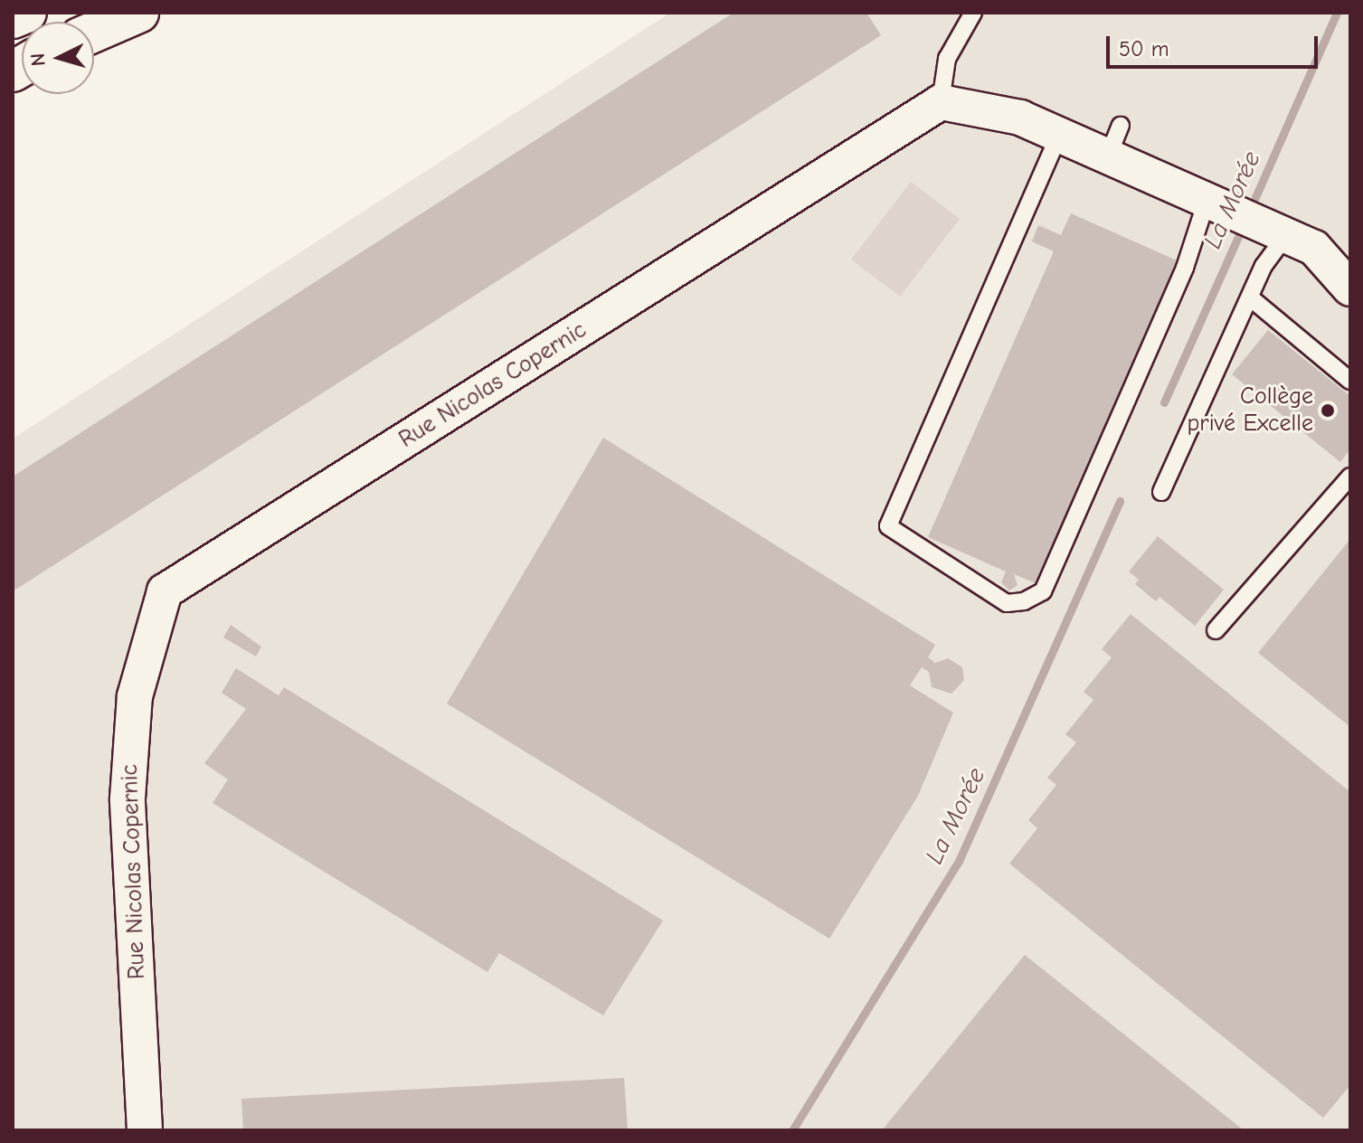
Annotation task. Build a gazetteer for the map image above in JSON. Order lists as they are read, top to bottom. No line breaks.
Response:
{"streets":{"street":["Rue Nicolas Copernic"]},"water":["La Morée"],"places":["Collège privé Excelle"],"scale_bar":"50 m","north":"left"}
